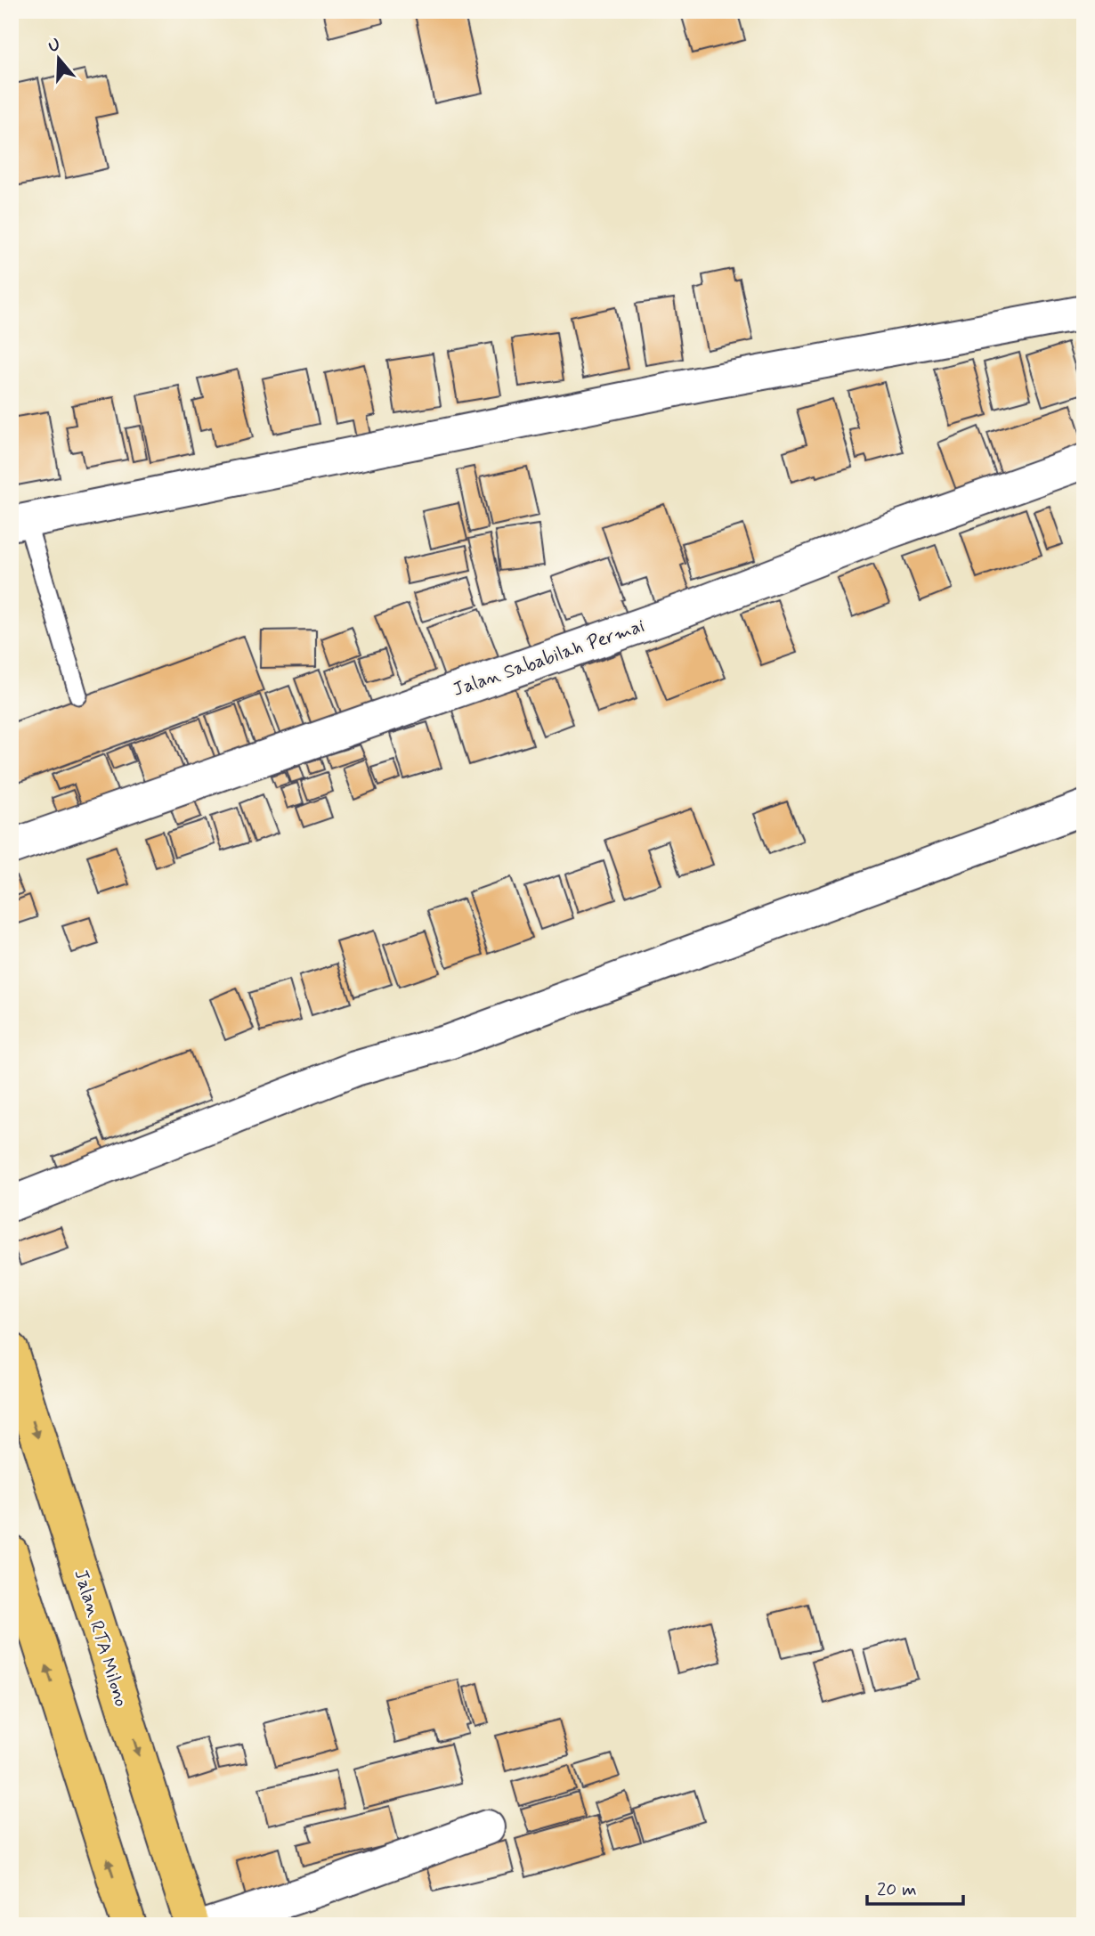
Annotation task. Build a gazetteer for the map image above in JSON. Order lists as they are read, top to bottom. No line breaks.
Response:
{"streets":{"highway":["Jalan RTA Milono"],"street":["Jalan Sababilah Permai"]},"scale_bar":"20 m","north":"top"}
